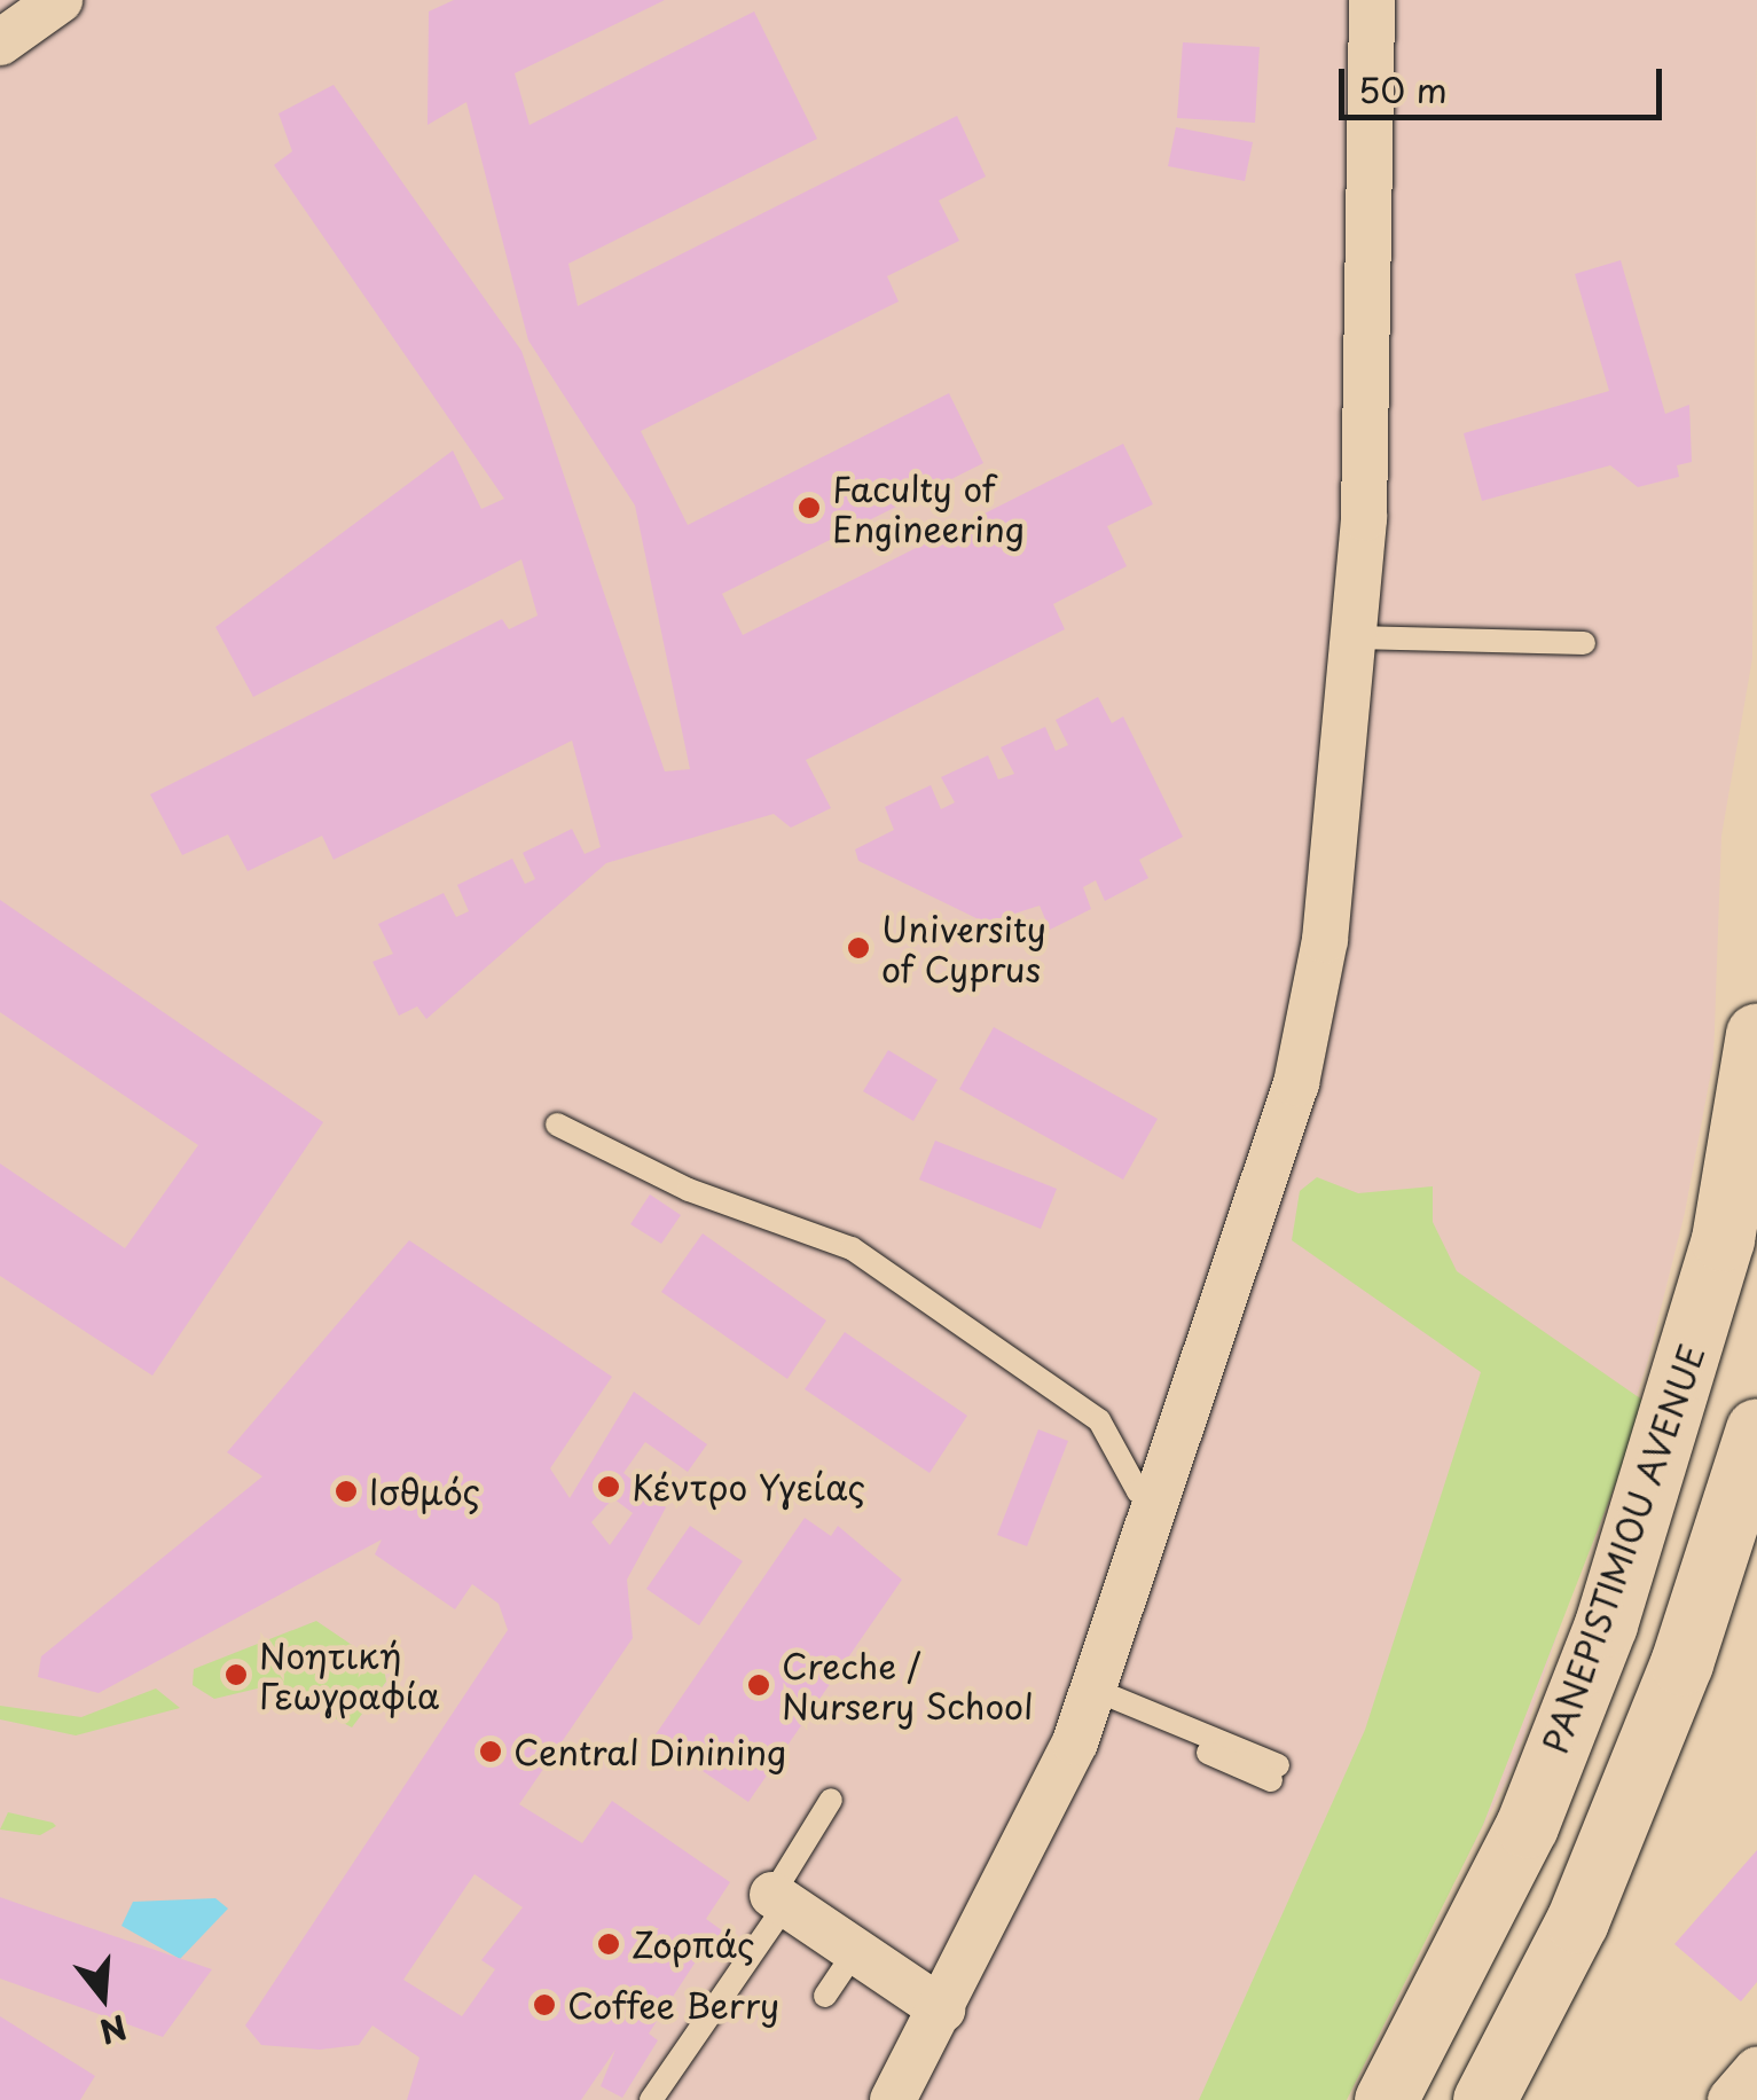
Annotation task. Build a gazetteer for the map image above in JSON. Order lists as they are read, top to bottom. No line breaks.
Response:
{"streets":{"main road":["PANEPISTIMIOU AVENUE"]},"places":["Faculty of Engineering","University of Cyprus","Κέντρο Υγείας","Ισθμός","Νοητική Γεωγραφία","Creche / Nursery School","Central Dinining","Ζορπάς","Coffee Berry"],"scale_bar":"50 m","north":"bottom"}
